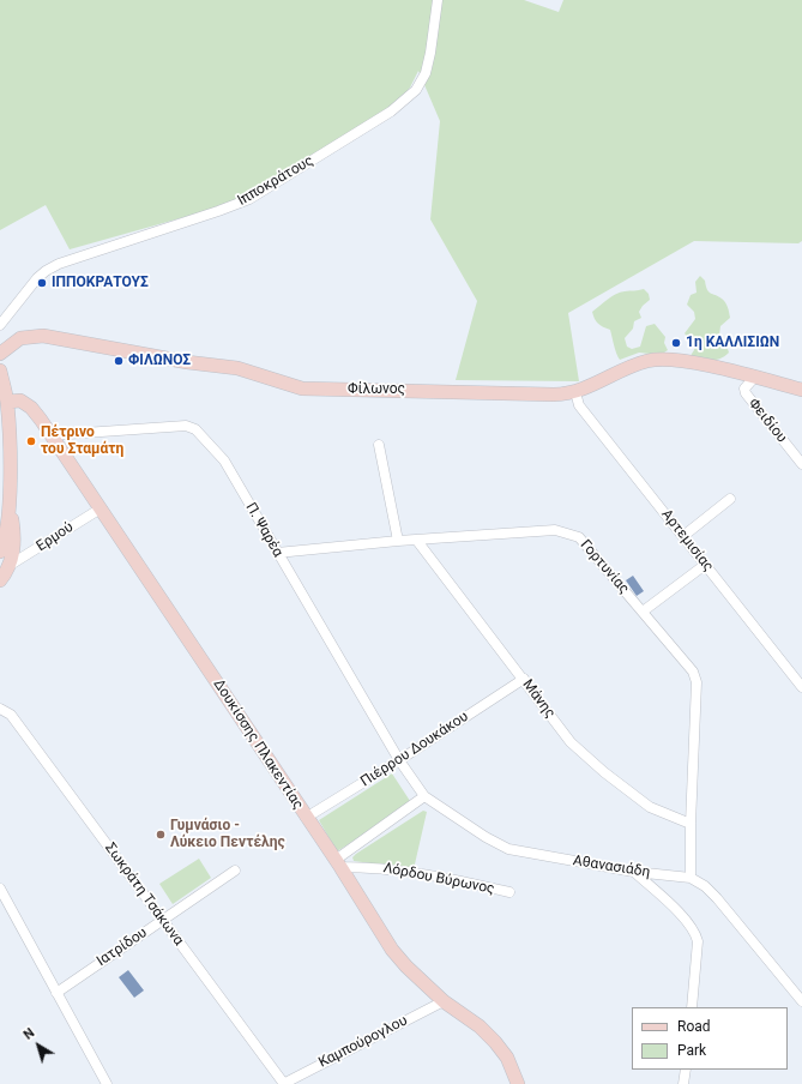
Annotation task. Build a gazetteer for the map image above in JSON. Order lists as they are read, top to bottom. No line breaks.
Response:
{"streets":{"main road":["Φίλωνος","Δουκίσσης Πλακεντίας"],"street":["Ιπποκράτους","Φειδίου","Π. Ψαρέα","Ερμού","Αρτεμισίας","Γορτυνίας","Μάνης","Πιέρρου Δουκάκου","Αθανασιάδη","Λόρδου Βύρωνος","Σωκράτη Τσάκωνα","Ιατρίδου","Καμπούρογλου"]},"crossings":[["Φίλωνος","Φειδίου"],["Φίλωνος","Αρτεμισίας"],["Π. Ψαρέα","Γορτυνίας"],["Π. Ψαρέα","Δουκίσσης Πλακεντίας"],["Π. Ψαρέα","Πιέρρου Δουκάκου"],["Π. Ψαρέα","Αθανασιάδη"],["Ερμού","Δουκίσσης Πλακεντίας"],["Γορτυνίας","Μάνης"],["Γορτυνίας","Αθανασιάδη"],["Μάνης","Πιέρρου Δουκάκου"],["Δουκίσσης Πλακεντίας","Πιέρρου Δουκάκου"],["Δουκίσσης Πλακεντίας","Λόρδου Βύρωνος"],["Δουκίσσης Πλακεντίας","Καμπούρογλου"],["Πιέρρου Δουκάκου","Αθανασιάδη"],["Σωκράτη Τσάκωνα","Ιατρίδου"],["Σωκράτη Τσάκωνα","Καμπούρογλου"]],"places":["ΙΠΠΟΚΡΑΤΟΥΣ","1η ΚΑΛΛΙΣΙΩΝ","ΦΙΛΩΝΟΣ","Πέτρινο του Σταμάτη","Γυμνάσιο - Λύκειο Πεντέλης"],"legend":["Road","Park"],"north":"top left"}
